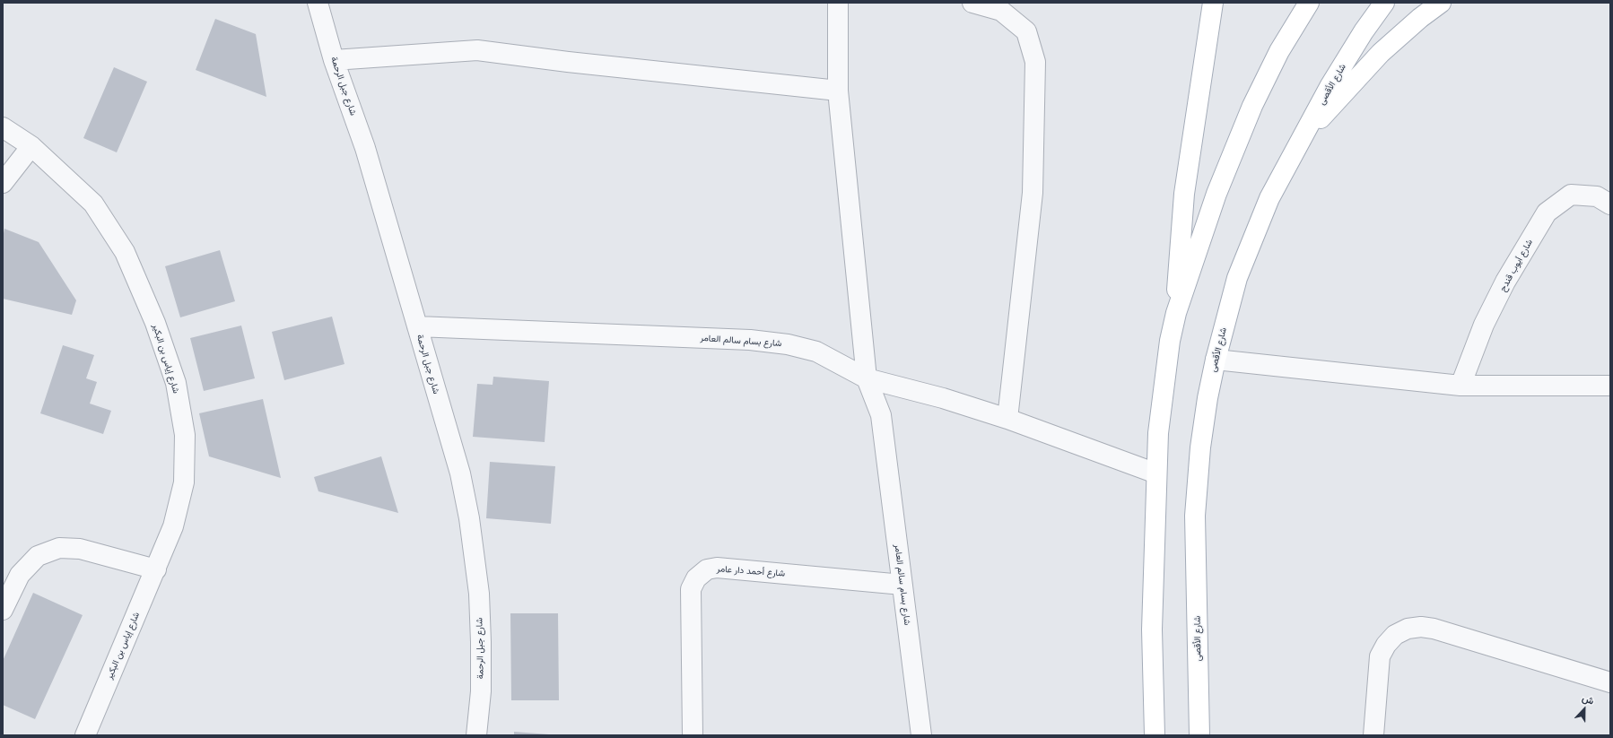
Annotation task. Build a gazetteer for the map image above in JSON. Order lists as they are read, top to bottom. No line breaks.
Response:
{"streets":{"main road":["شارع الأقصى"],"street":["شارع جبل الرحمة","شارع أيوب قندح","شارع بسام سالم العامر","شارع إياس بن البكير","شارع أحمد دار عامر"]},"crossings":[["شارع جبل الرحمة","شارع بسام سالم العامر"],["شارع بسام سالم العامر","شارع أحمد دار عامر"]],"north":"top"}
